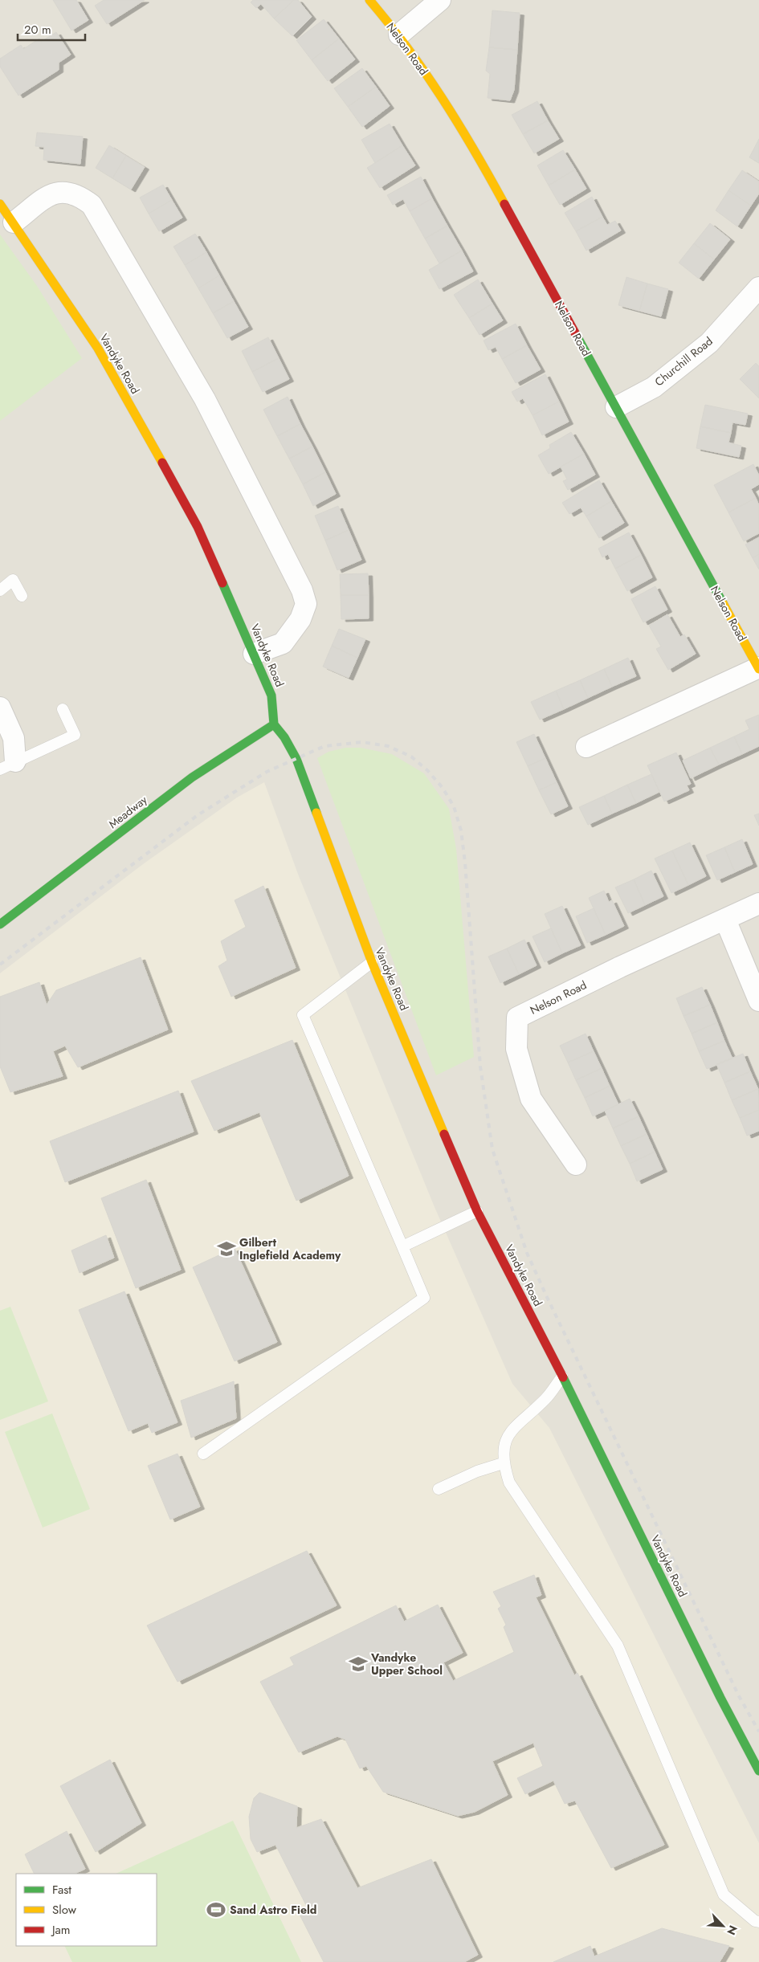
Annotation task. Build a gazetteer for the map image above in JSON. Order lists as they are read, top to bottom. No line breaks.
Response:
{"streets":{"street":["Nelson Road","Churchill Road","Vandyke Road","Meadway"]},"crossings":[["Nelson Road","Churchill Road"],["Vandyke Road","Meadway"]],"places":{"school or university":["Gilbert Inglefield Academy","Vandyke Upper School"],"sports":["Sand Astro Field"]},"legend":["Fast","Slow","Jam"],"scale_bar":"20 m","north":"bottom right"}
